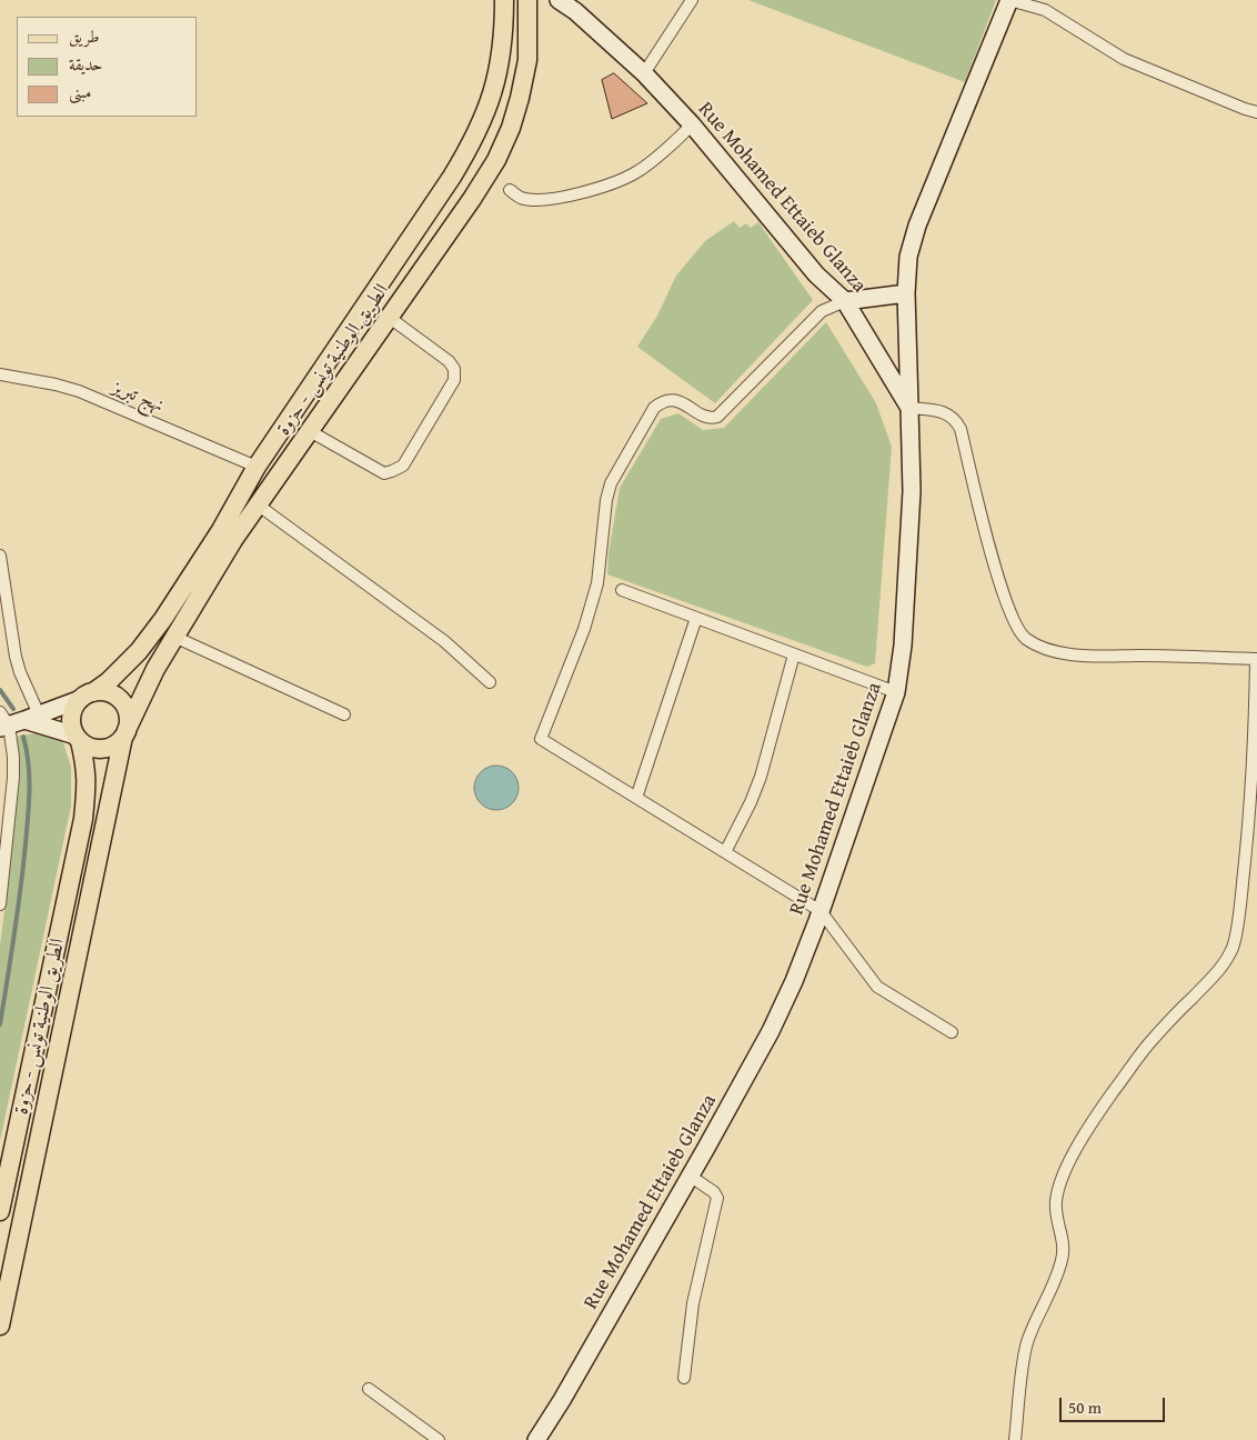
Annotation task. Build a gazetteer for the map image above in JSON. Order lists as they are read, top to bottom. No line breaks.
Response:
{"streets":{"main road":["الطريق الوطنية تونس - حزوة"],"street":["Rue Mohamed Ettaieb Glanza","نهج تبريز"]},"crossings":[["الطريق الوطنية تونس - حزوة","نهج تبريز"]],"legend":["طريق","حديقة","مبنى"],"scale_bar":"50 m"}
